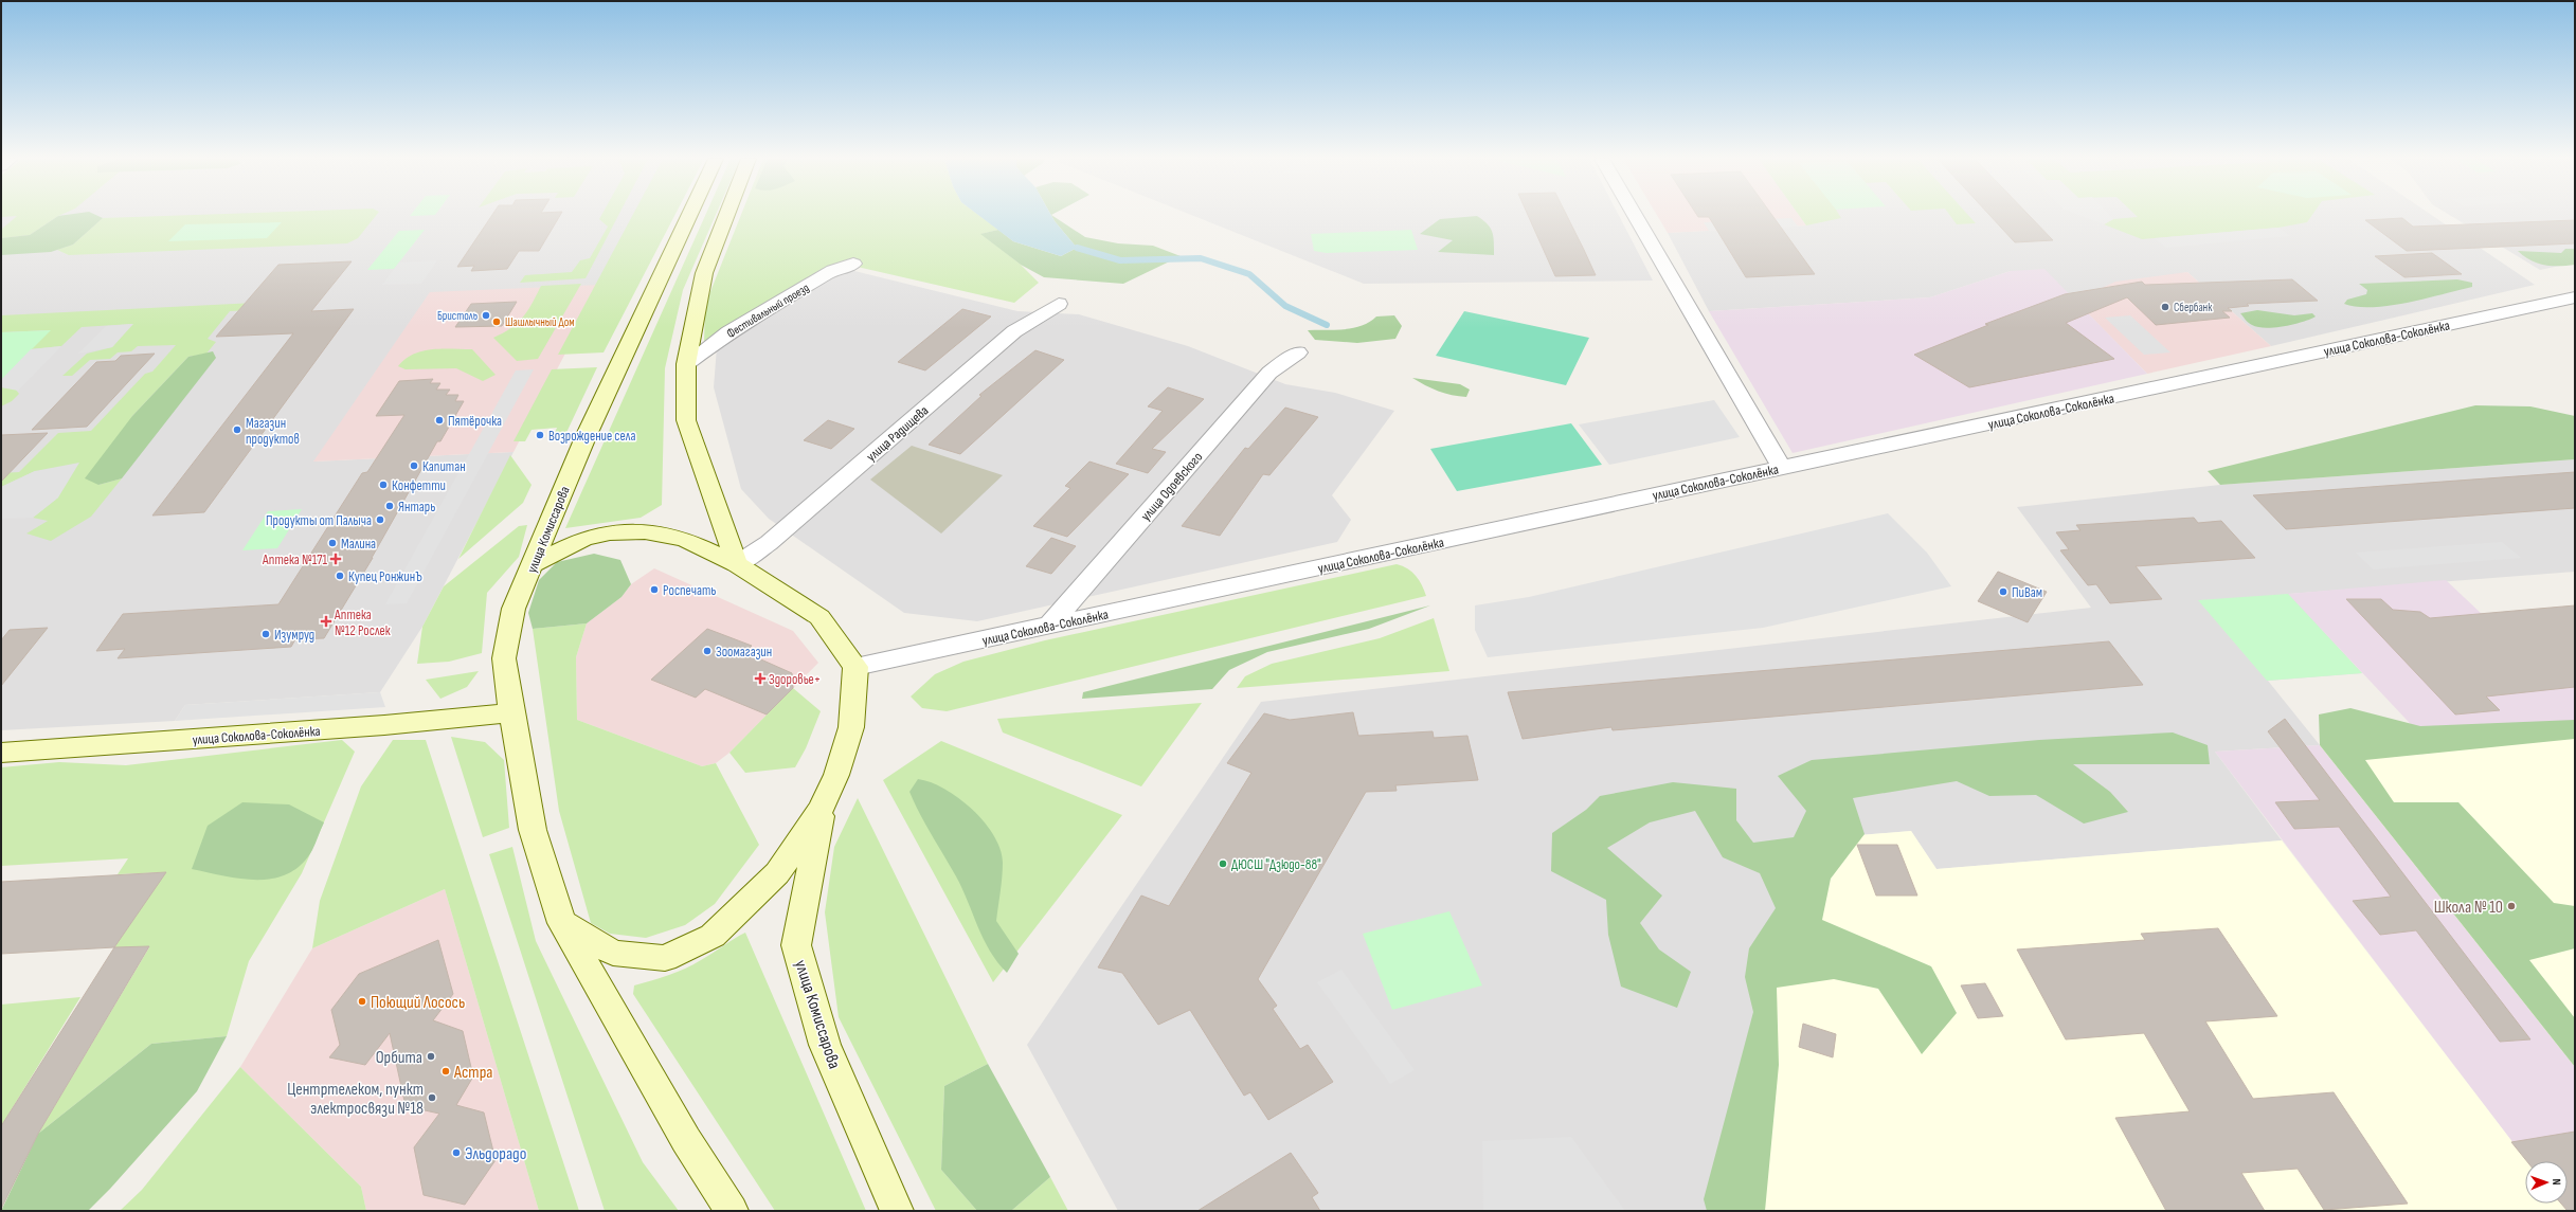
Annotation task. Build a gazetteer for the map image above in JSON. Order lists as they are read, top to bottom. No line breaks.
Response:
{"streets":{"main road":["улица Соколова-Соколёнка","улица Комиссарова"],"street":["Фестивальный проезд","улица Радищева","улица Одоевского"]},"crossings":[["улица Соколова-Соколёнка","улица Одоевского"],["улица Соколова-Соколёнка","улица Комиссарова"]],"places":{"other":["Сбербанк","Бристоль","Шашлычный Дом","Пятёрочка","Магазин продуктов","Возрождение села","Капитан","Конфетти","Янтарь","Продукты от Палыча","Малина","Купец РонжинЪ","Роспечать","ПиВам","Изумруд","Зоомагазин","ДЮСШ \"Дзюдо-88\"","Школа № 10","Поющий Лосось","Орбита","Астра","Центртелеком, пункт электросвязи №18","Эльдорадо"],"health":["Аптека №171","Аптека №12 Рослек","Здоровье+"]},"north":"right"}
